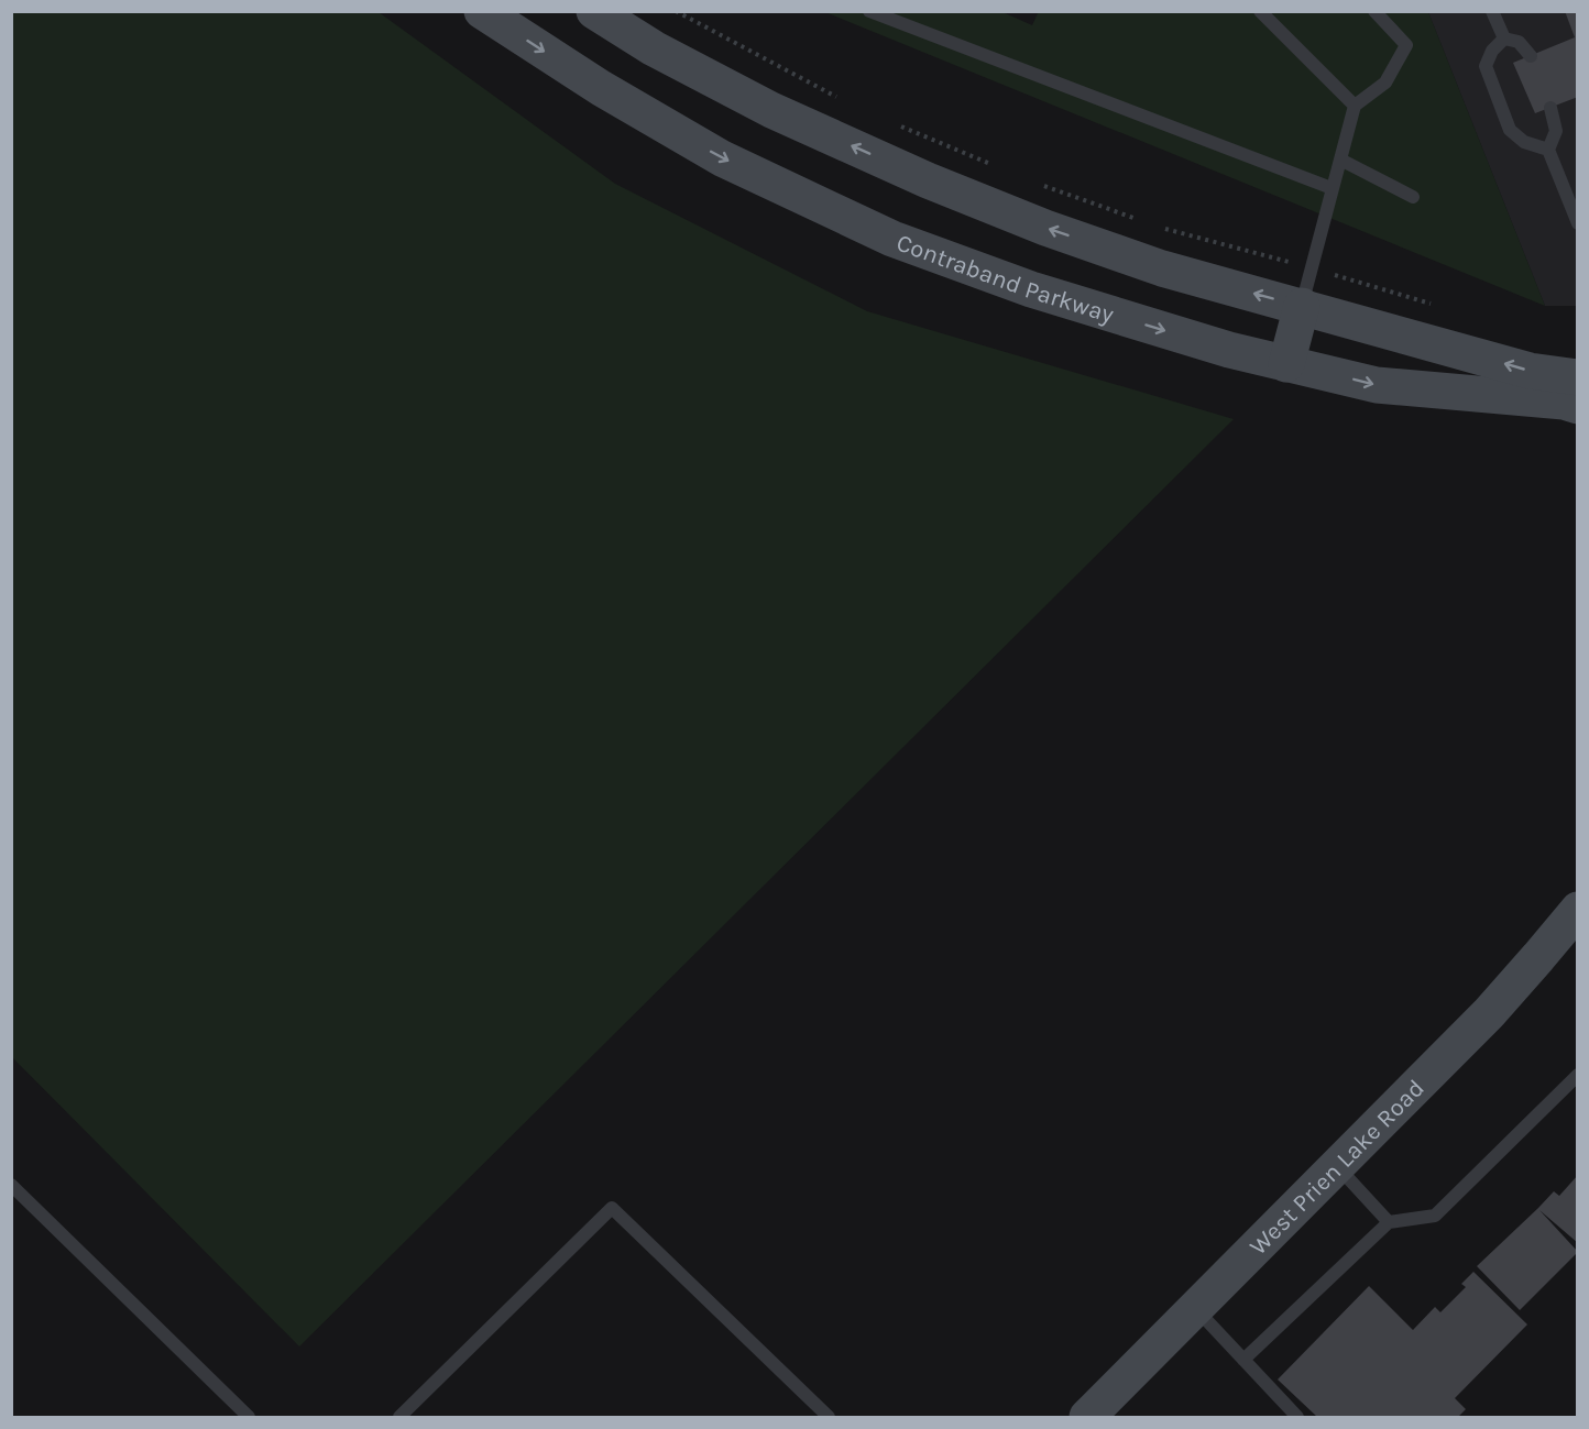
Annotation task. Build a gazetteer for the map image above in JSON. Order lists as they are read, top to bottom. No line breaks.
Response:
{"streets":{"street":["Contraband Parkway","West Prien Lake Road"]}}
